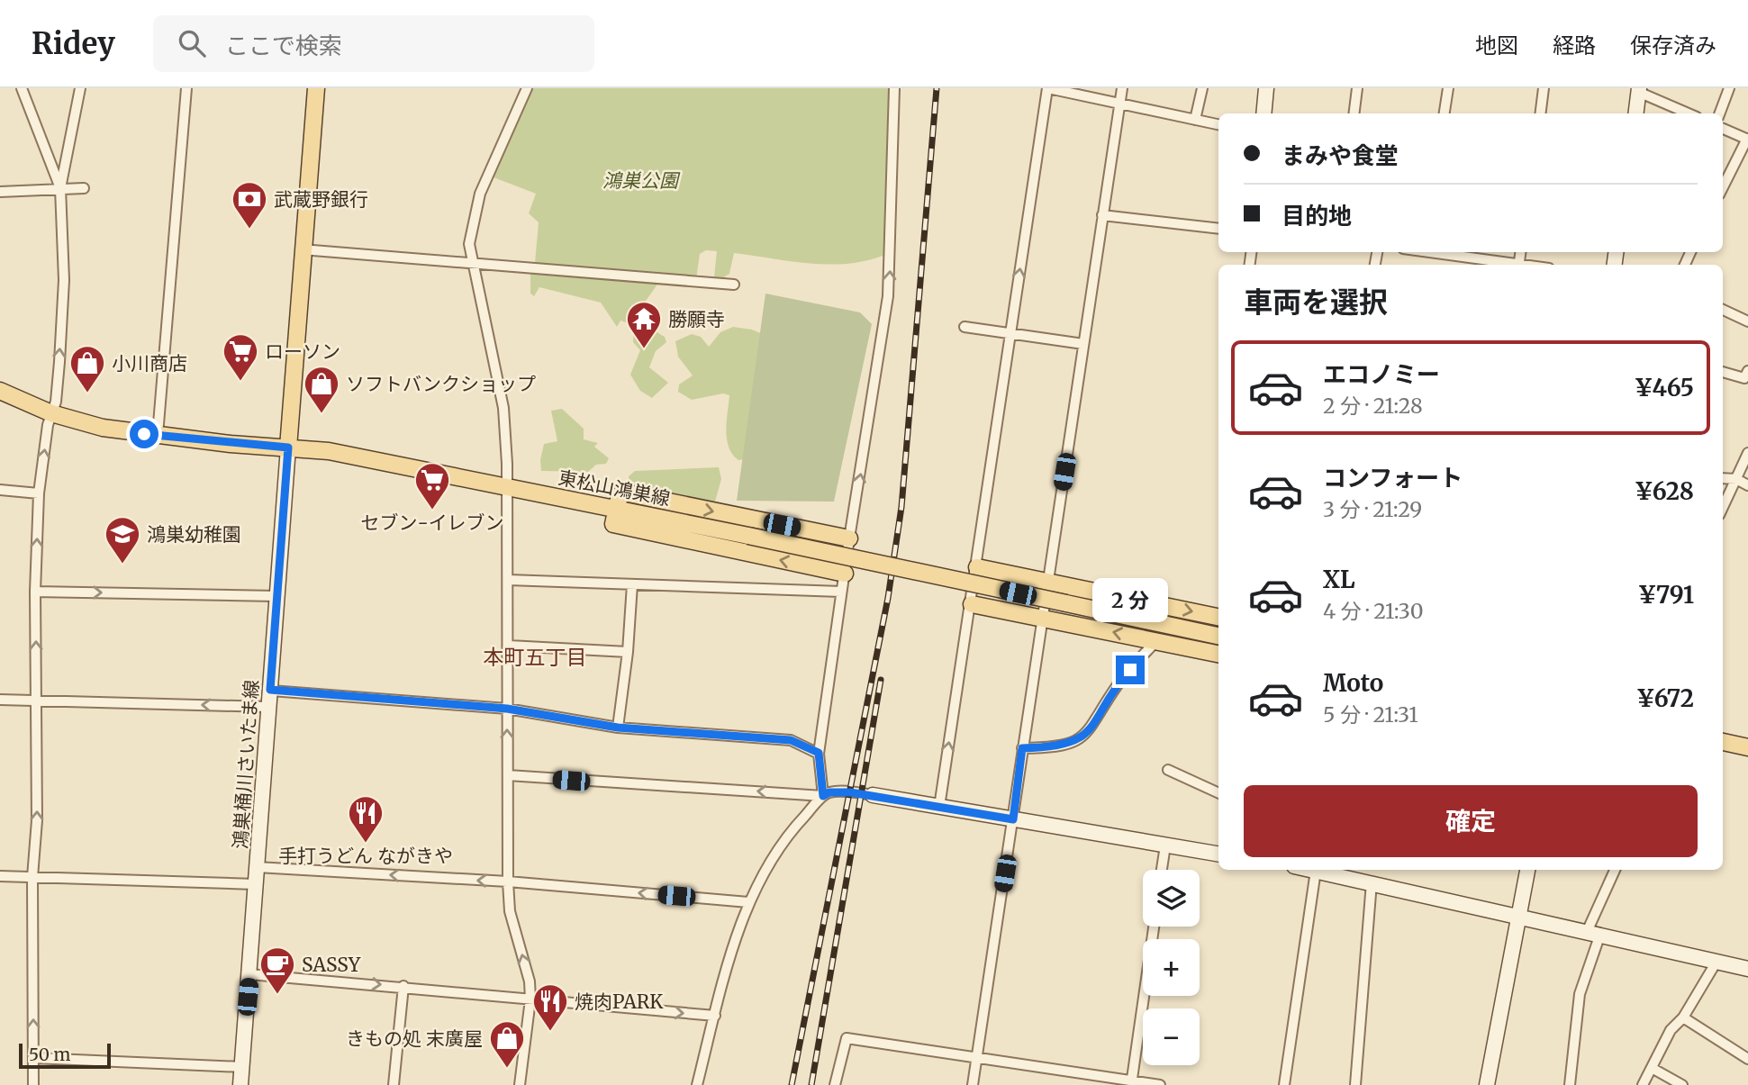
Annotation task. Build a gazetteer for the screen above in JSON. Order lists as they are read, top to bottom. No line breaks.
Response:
{"streets":{"main road":["東松山鴻巣線"],"street":["鴻巣桶川さいたま線"]},"crossings":[["東松山鴻巣線","鴻巣桶川さいたま線"]],"districts":["本町五丁目"],"parks":["鴻巣公園"],"places":{"bank":["武蔵野銀行"],"temple":["勝願寺"],"supermarket":["ローソン","セブン-イレブン"],"shop":["小川商店","ソフトバンクショップ","きもの処 末廣屋"],"school or university":["鴻巣幼稚園"],"restaurant":["手打うどん ながきや","焼肉PARK"],"cafe":["SASSY"]},"scale_bar":"50 m","page":{"header":"Ridey","search":"ここで検索","nav":["地図","経路","保存済み"],"banner":["まみや食堂","目的地"],"heading":"車両を選択","list":[{"name":"エコノミー","note":"2 分 · 21:28","value":"¥465"},{"name":"コンフォート","note":"3 分 · 21:29","value":"¥628"},{"name":"XL","note":"4 分 · 21:30","value":"¥791"},{"name":"Moto","note":"5 分 · 21:31","value":"¥672"}],"bubble":"2 分","buttons":"確定","map_buttons":["+","−"],"scale":"50 m"}}
